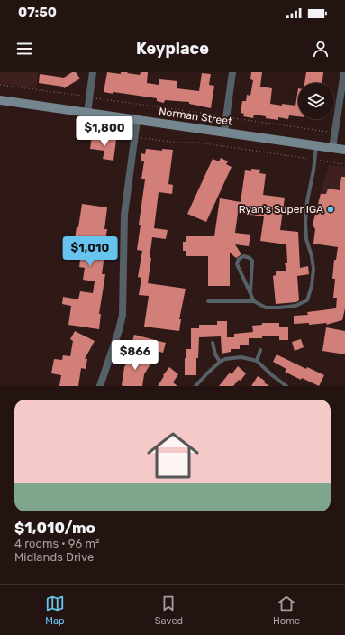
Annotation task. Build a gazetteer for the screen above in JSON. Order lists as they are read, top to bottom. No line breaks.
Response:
{"streets":{"main road":["Norman Street"]},"places":["Ryan's Super IGA"],"page":{"status":"07:50","header":"Keyplace","price":["$1,800","$1,010","$866"],"list":[{"name":"$1,010/mo","note":"4 rooms · 96 m² · Midlands Drive"}],"tabs":["Map","Saved","Home"]}}
